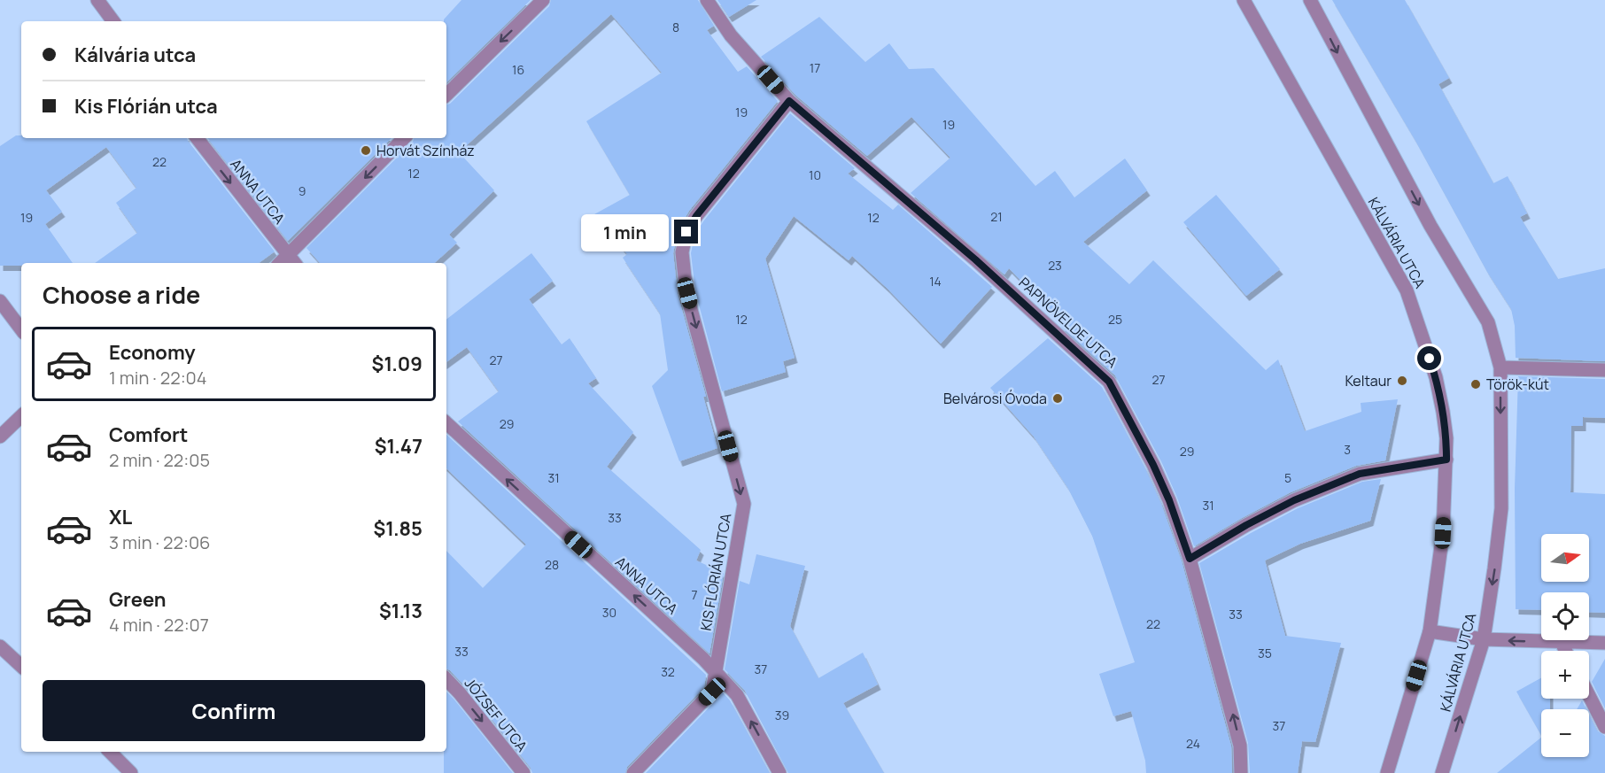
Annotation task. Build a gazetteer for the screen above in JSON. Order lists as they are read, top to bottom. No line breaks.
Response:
{"streets":{"street":["ANNA UTCA","KÁLVÁRIA UTCA","PAPNÖVELDE UTCA","KIS FLÓRIÁN UTCA","JÓZSEF UTCA"]},"crossings":[["ANNA UTCA","KIS FLÓRIÁN UTCA"],["PAPNÖVELDE UTCA","KIS FLÓRIÁN UTCA"]],"one_way":["KIS FLÓRIÁN UTCA","JÓZSEF UTCA"],"places":["Horvát Színház","Keltaur","Török-kút","Belvárosi Óvoda"],"house_numbers":["8","17","16","19","19","22","12","10","9","21","19","12","23","14","12","25","27","27","29","3","29","31","5","31","33","28","7","30","33","22","33","35","37","32","39","37","24"],"north":"right","page":{"banner":["Kálvária utca","Kis Flórián utca"],"bubble":"1 min","heading":"Choose a ride","list":[{"name":"Economy","note":"1 min · 22:04","value":"$1.09"},{"name":"Comfort","note":"2 min · 22:05","value":"$1.47"},{"name":"XL","note":"3 min · 22:06","value":"$1.85"},{"name":"Green","note":"4 min · 22:07","value":"$1.13"}],"map_buttons":["+","−"],"buttons":"Confirm"}}
